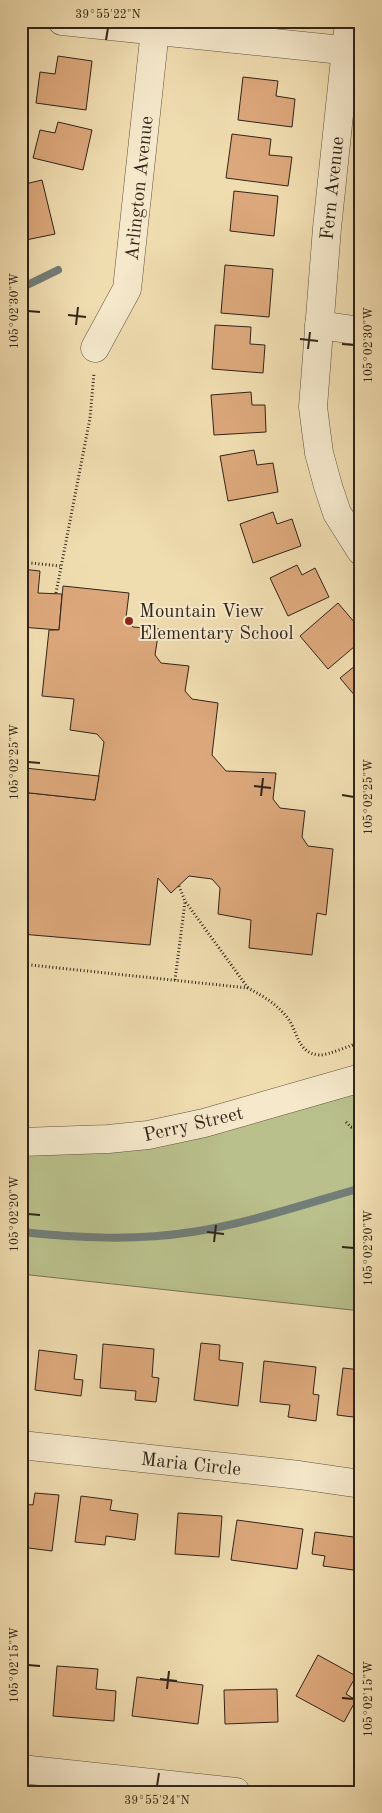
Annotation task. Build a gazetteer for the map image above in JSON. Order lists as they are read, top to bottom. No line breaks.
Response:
{"streets":{"street":["Arlington Avenue","Fern Avenue","Perry Street","Maria Circle"]},"places":["Mountain View Elementary School"],"coordinates":["39°55'22\"N","105°02'30\"W","105°02'25\"W","105°02'20\"W","105°02'15\"W","39°55'24\"N"]}
